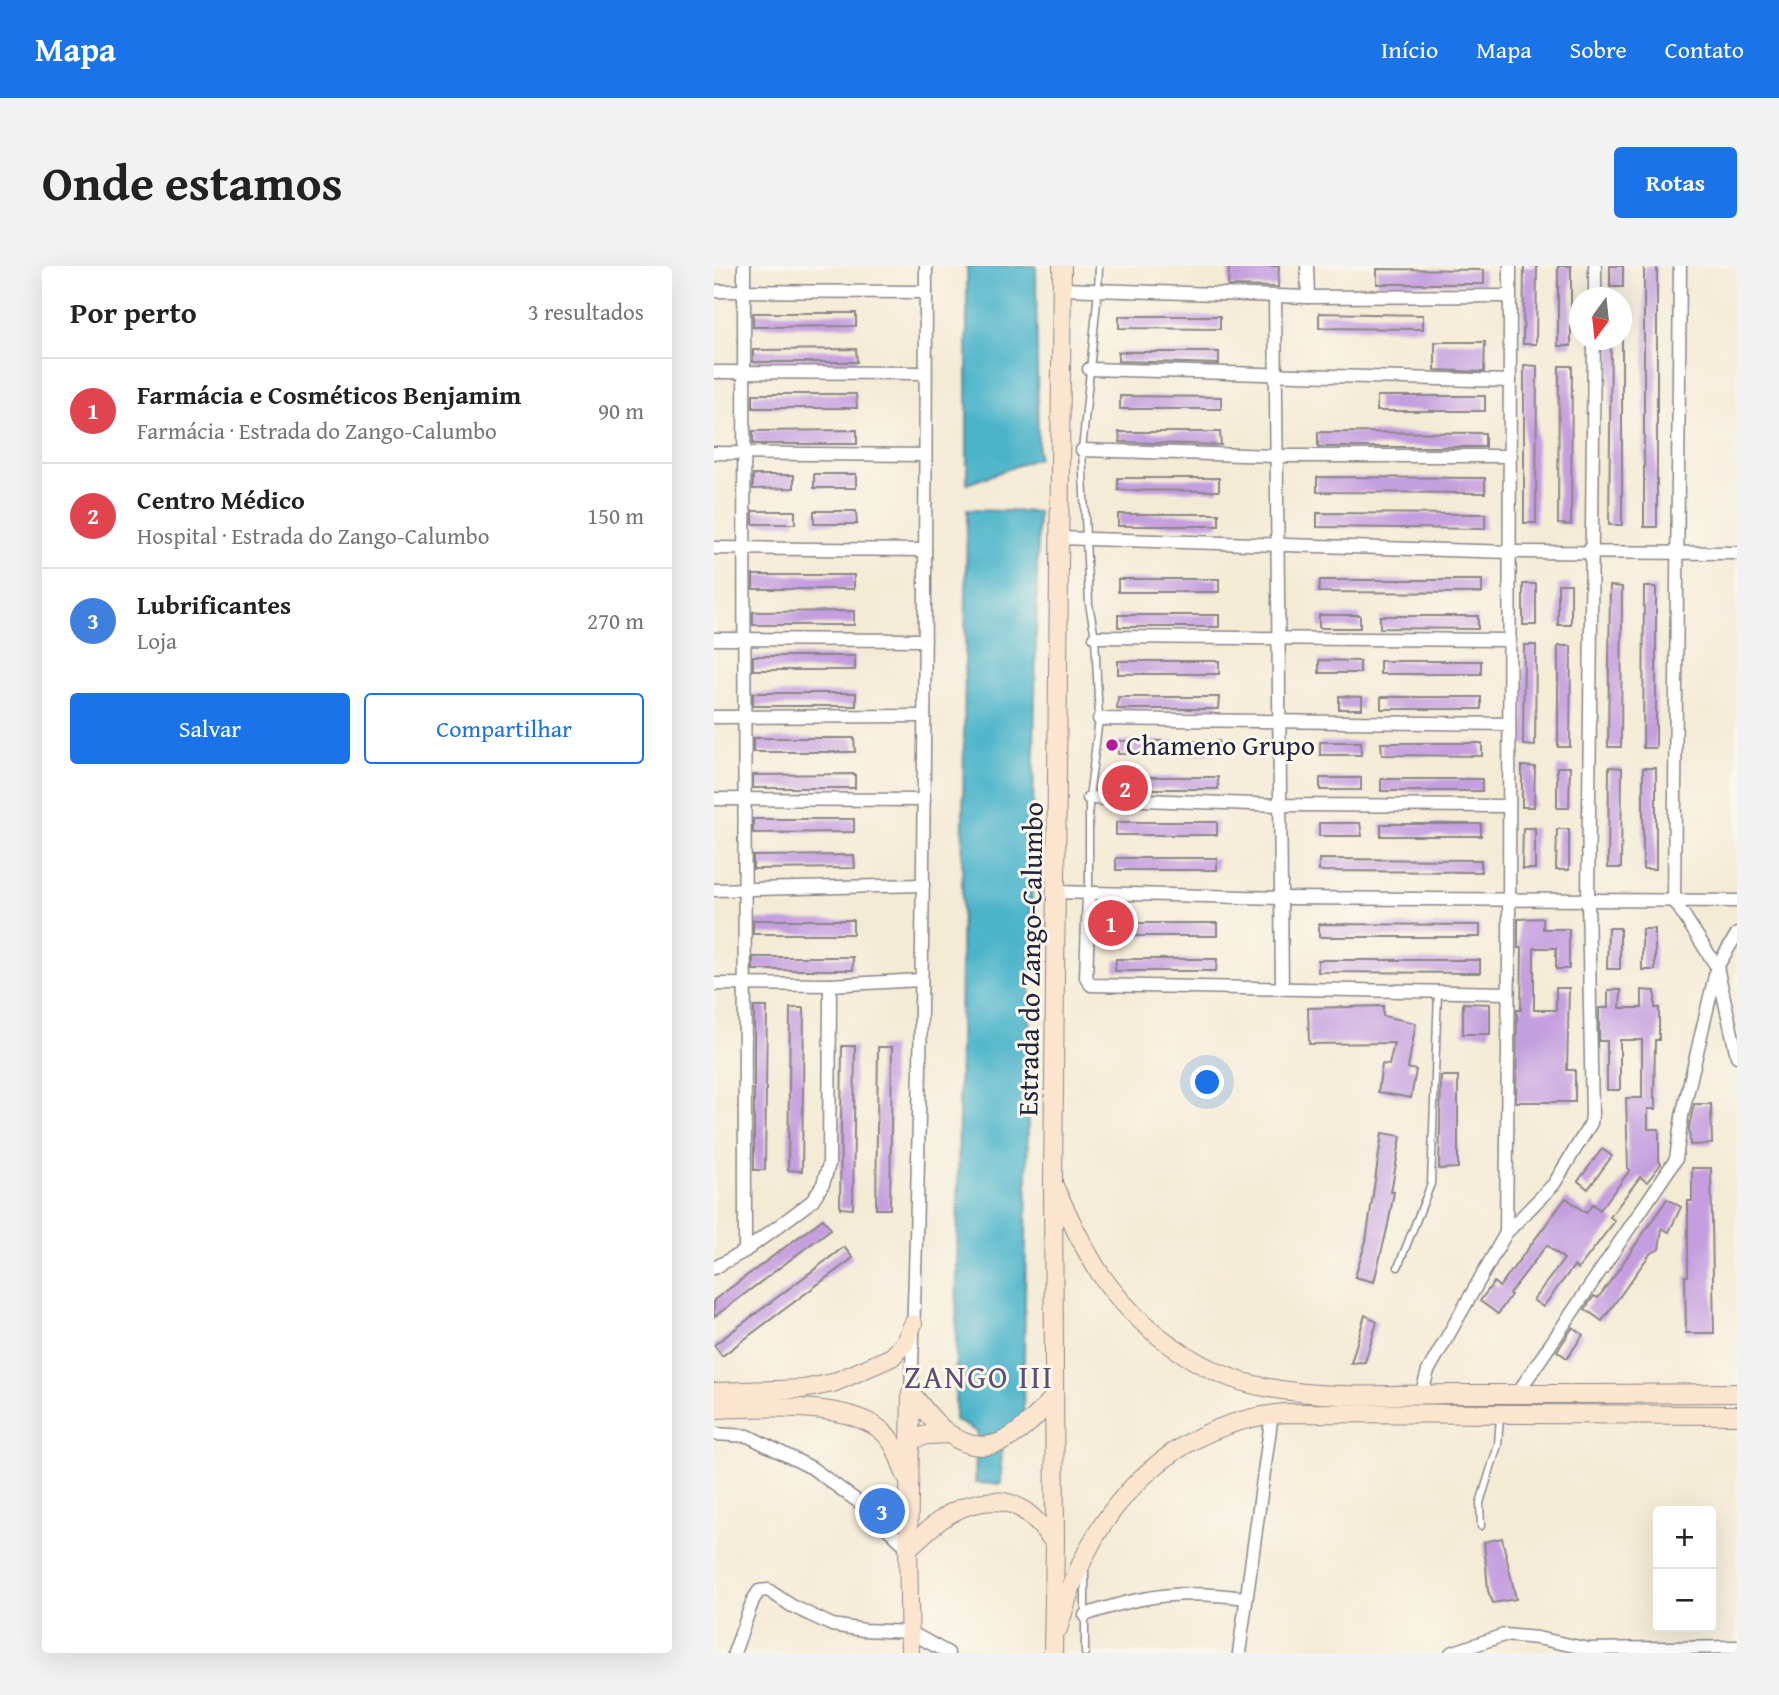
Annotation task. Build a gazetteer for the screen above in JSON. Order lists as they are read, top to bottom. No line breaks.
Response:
{"streets":{"main road":["Estrada do Zango-Calumbo"]},"districts":["ZANGO III"],"places":["Chameno Grupo"],"north":"bottom","page":{"header":"Mapa","nav":["Início","Mapa","Sobre","Contato"],"title":"Onde estamos","buttons":["Rotas",["Salvar","Compartilhar"]],"heading":["Por perto","3 resultados"],"list":[{"mark":"1","name":"Farmácia e Cosméticos Benjamim","note":"Farmácia · Estrada do Zango-Calumbo","value":"90 m"},{"mark":"2","name":"Centro Médico","note":"Hospital · Estrada do Zango-Calumbo","value":"150 m"},{"mark":"3","name":"Lubrificantes","note":"Loja","value":"270 m"}],"pins":["2","1","3"],"map_buttons":["+","−"]}}
